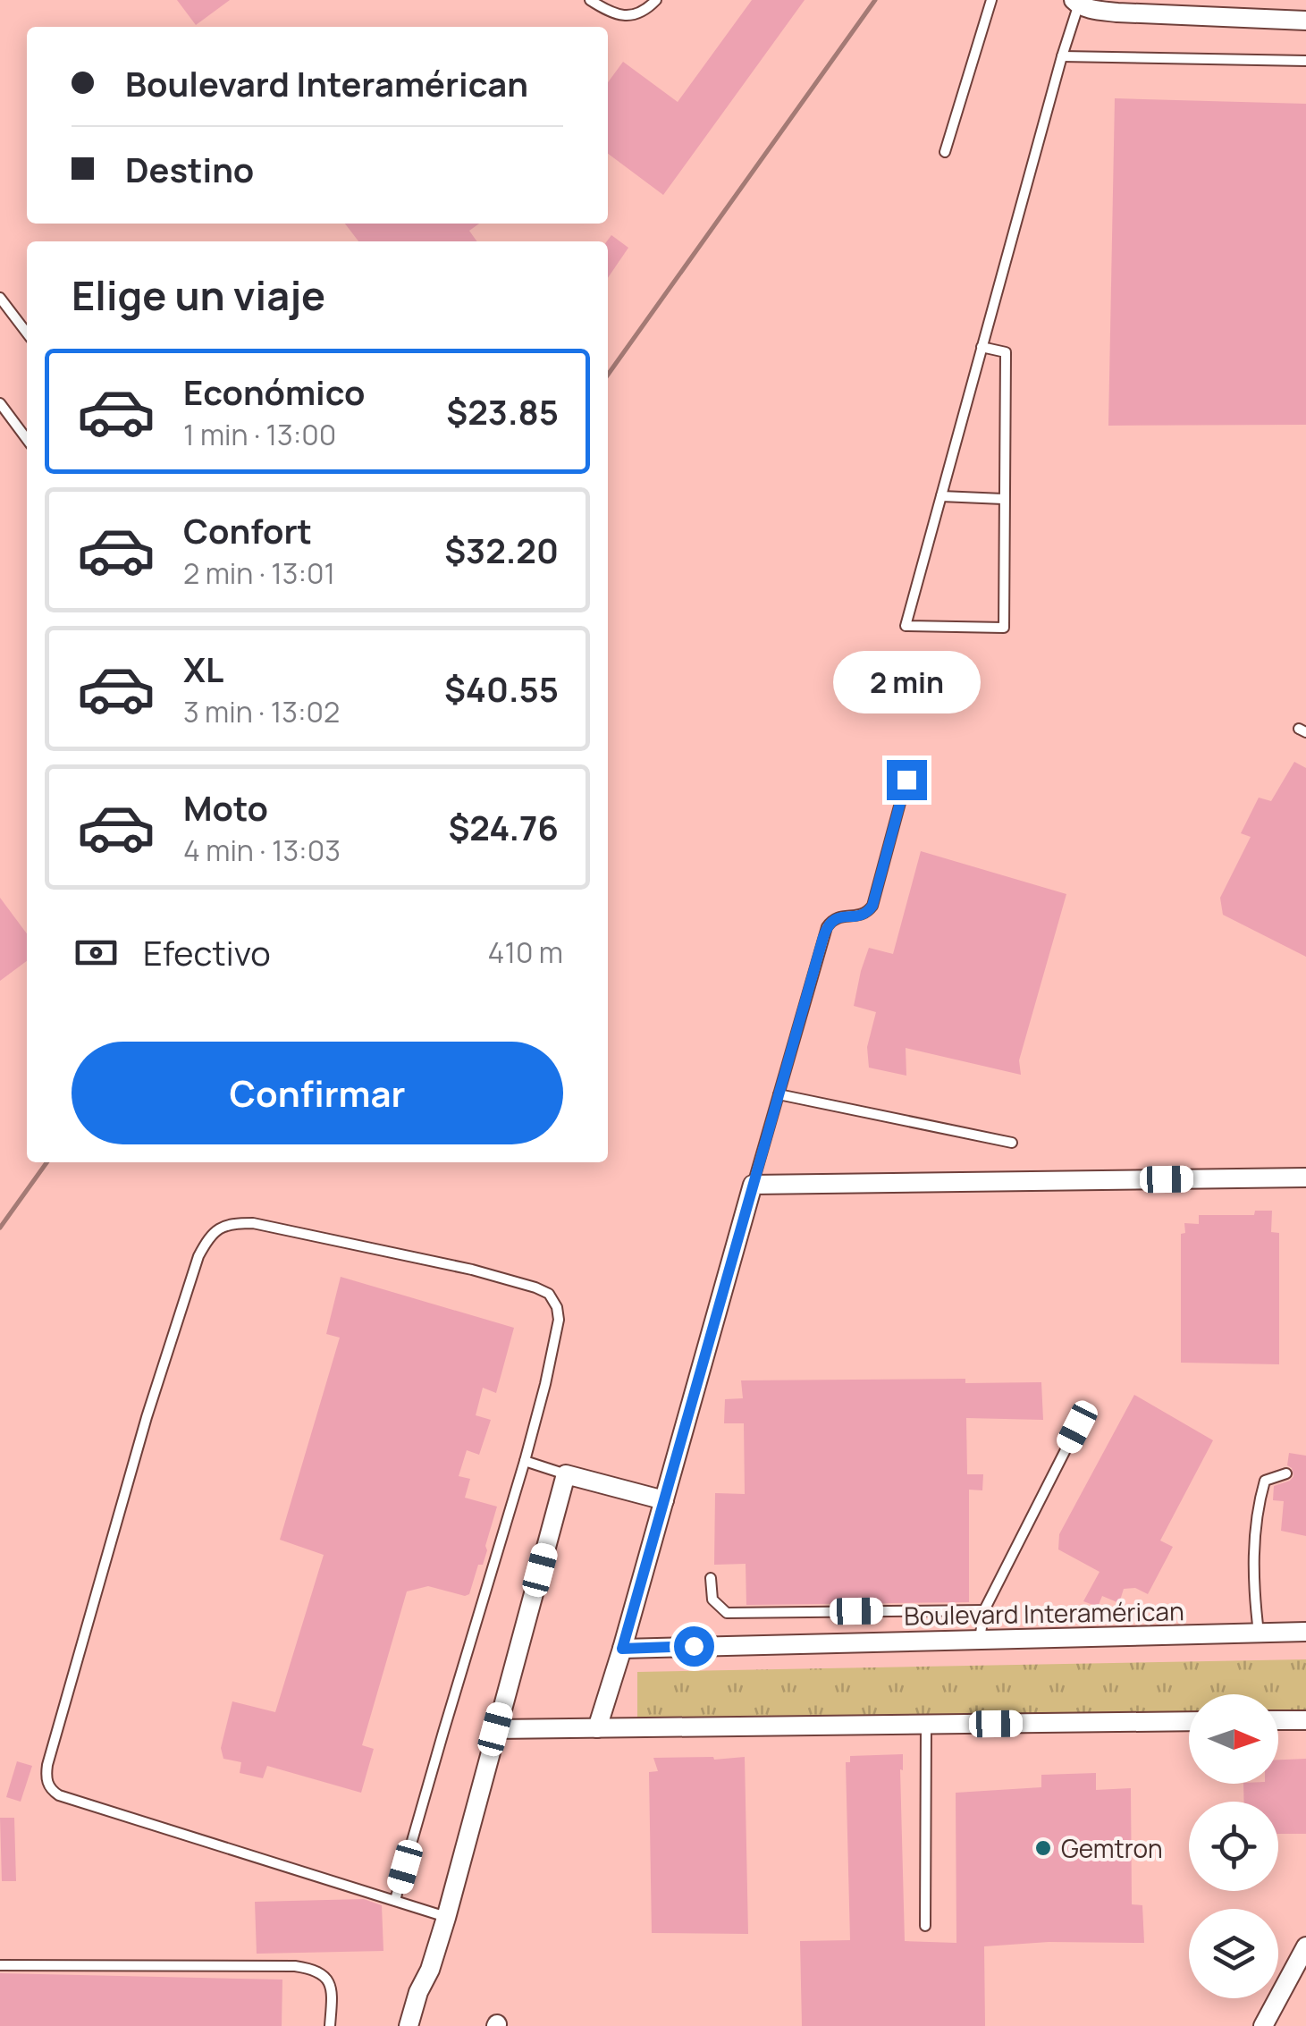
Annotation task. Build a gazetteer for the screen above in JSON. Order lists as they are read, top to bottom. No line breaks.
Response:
{"streets":{"street":["Boulevard Interamérican"]},"places":["Gemtron"],"north":"right","page":{"banner":["Boulevard Interamérican","Destino"],"heading":"Elige un viaje","list":[{"name":"Económico","note":"1 min · 13:00","value":"$23.85"},{"name":"Confort","note":"2 min · 13:01","value":"$32.20"},{"name":"XL","note":"3 min · 13:02","value":"$40.55"},{"name":"Moto","note":"4 min · 13:03","value":"$24.76"}],"bubble":"2 min","pay":["Efectivo","410 m"],"buttons":"Confirmar"}}
